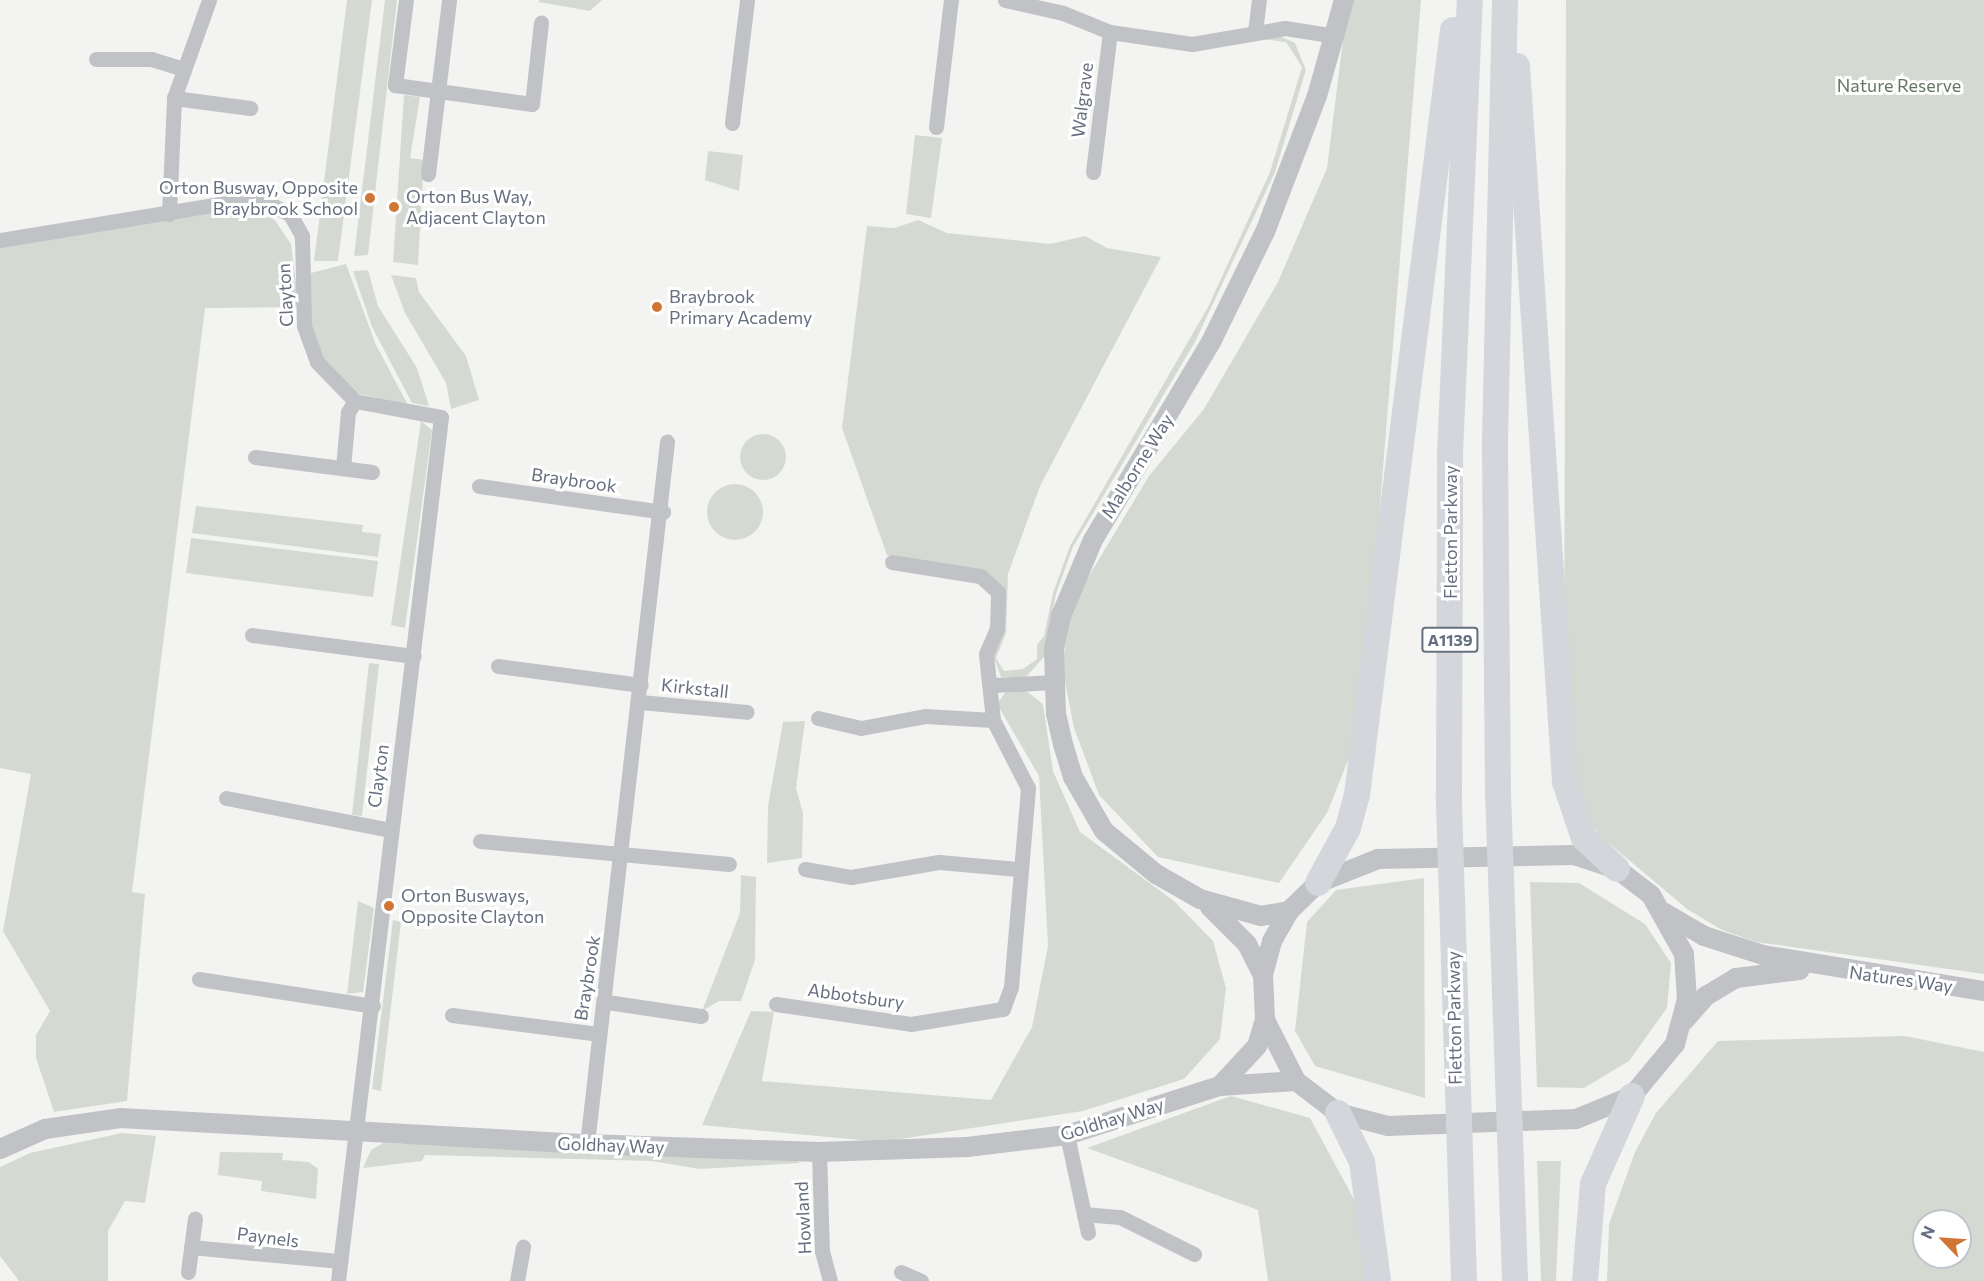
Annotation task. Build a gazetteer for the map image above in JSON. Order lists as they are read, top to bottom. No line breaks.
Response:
{"streets":{"highway":["Fletton Parkway","A1139"],"street":["Walgrave","Clayton","Malborne Way","Braybrook","Kirkstall","Natures Way","Abbotsbury","Goldhay Way","Howland","Paynels"]},"crossings":[["Clayton","Goldhay Way"],["Braybrook","Kirkstall"],["Braybrook","Goldhay Way"],["Goldhay Way","Howland"]],"parks":["Nature Reserve"],"places":["Orton Busway, Opposite Braybrook School","Orton Bus Way, Adjacent Clayton","Braybrook Primary Academy","Orton Busways, Opposite Clayton"],"north":"top left"}
